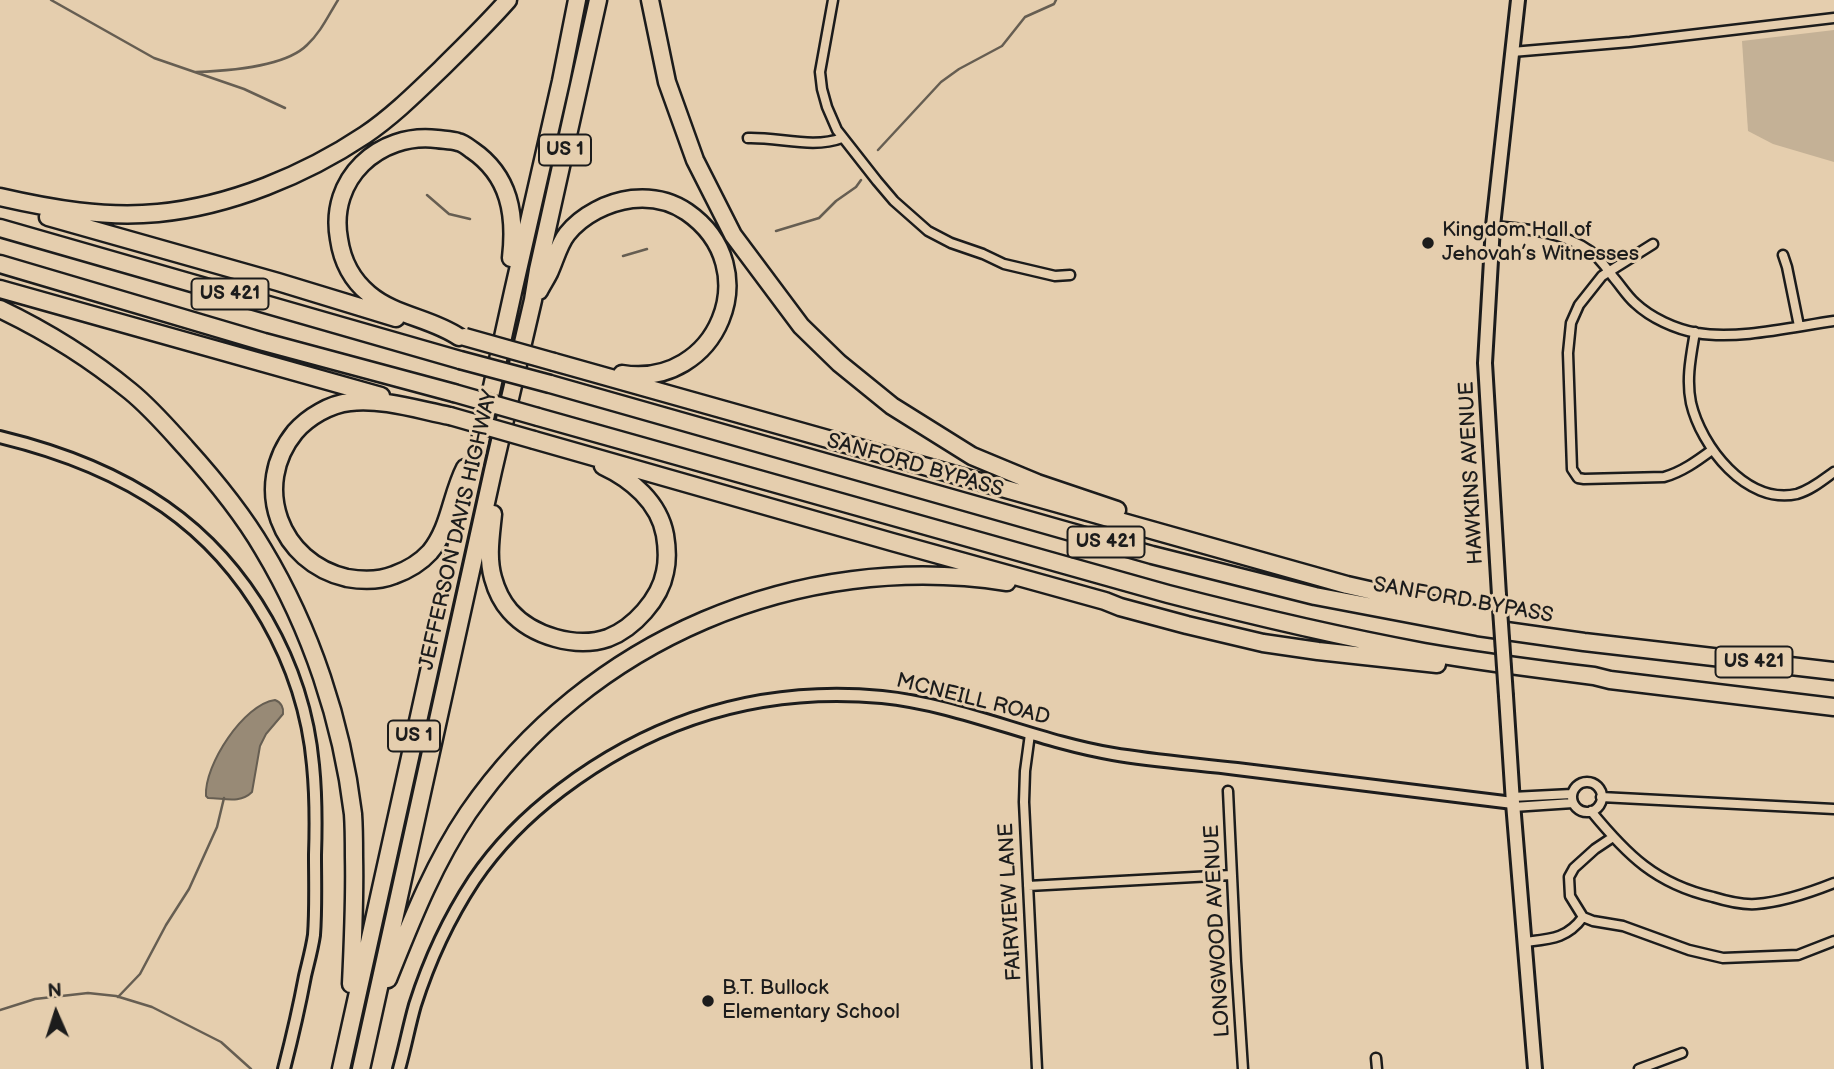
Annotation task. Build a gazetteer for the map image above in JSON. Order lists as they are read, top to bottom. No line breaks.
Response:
{"streets":{"highway":["US 1","US 421","SANFORD BYPASS","JEFFERSON DAVIS HIGHWAY"],"main road":["HAWKINS AVENUE"],"street":["MCNEILL ROAD","FAIRVIEW LANE","LONGWOOD AVENUE"]},"crossings":[["HAWKINS AVENUE","MCNEILL ROAD"],["MCNEILL ROAD","FAIRVIEW LANE"]],"places":["Kingdom Hall of Jehovah’s Witnesses","B.T. Bullock Elementary School"],"north":"top"}
